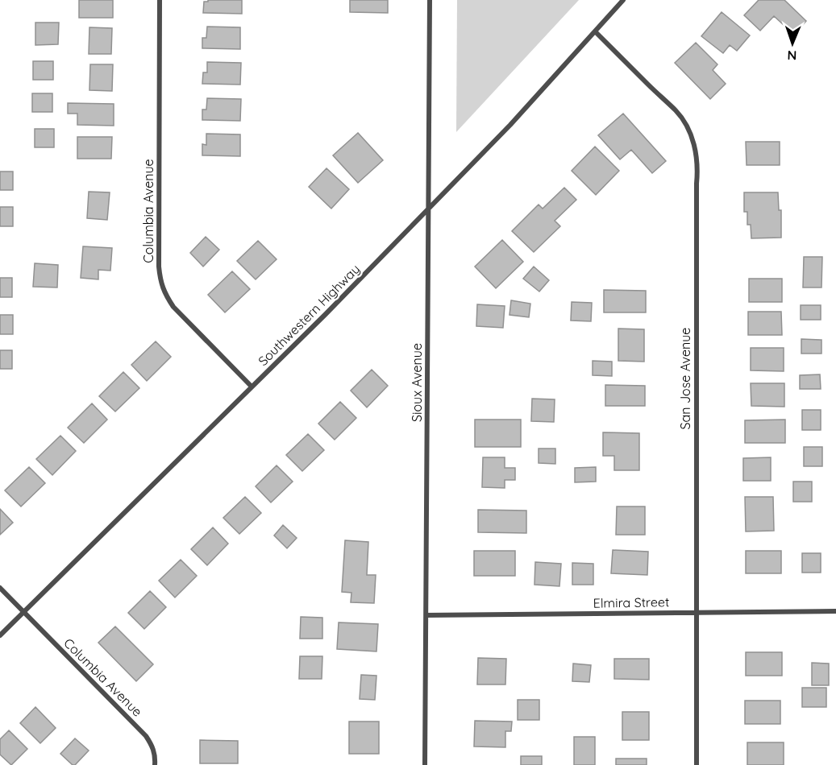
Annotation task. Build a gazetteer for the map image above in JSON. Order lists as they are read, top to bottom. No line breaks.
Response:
{"streets":{"street":["Columbia Avenue","Southwestern Highway","San Jose Avenue","Sioux Avenue","Elmira Street"]},"crossings":[["Columbia Avenue","Southwestern Highway"],["Southwestern Highway","San Jose Avenue"],["Southwestern Highway","Sioux Avenue"],["San Jose Avenue","Elmira Street"],["Sioux Avenue","Elmira Street"]],"north":"bottom"}
